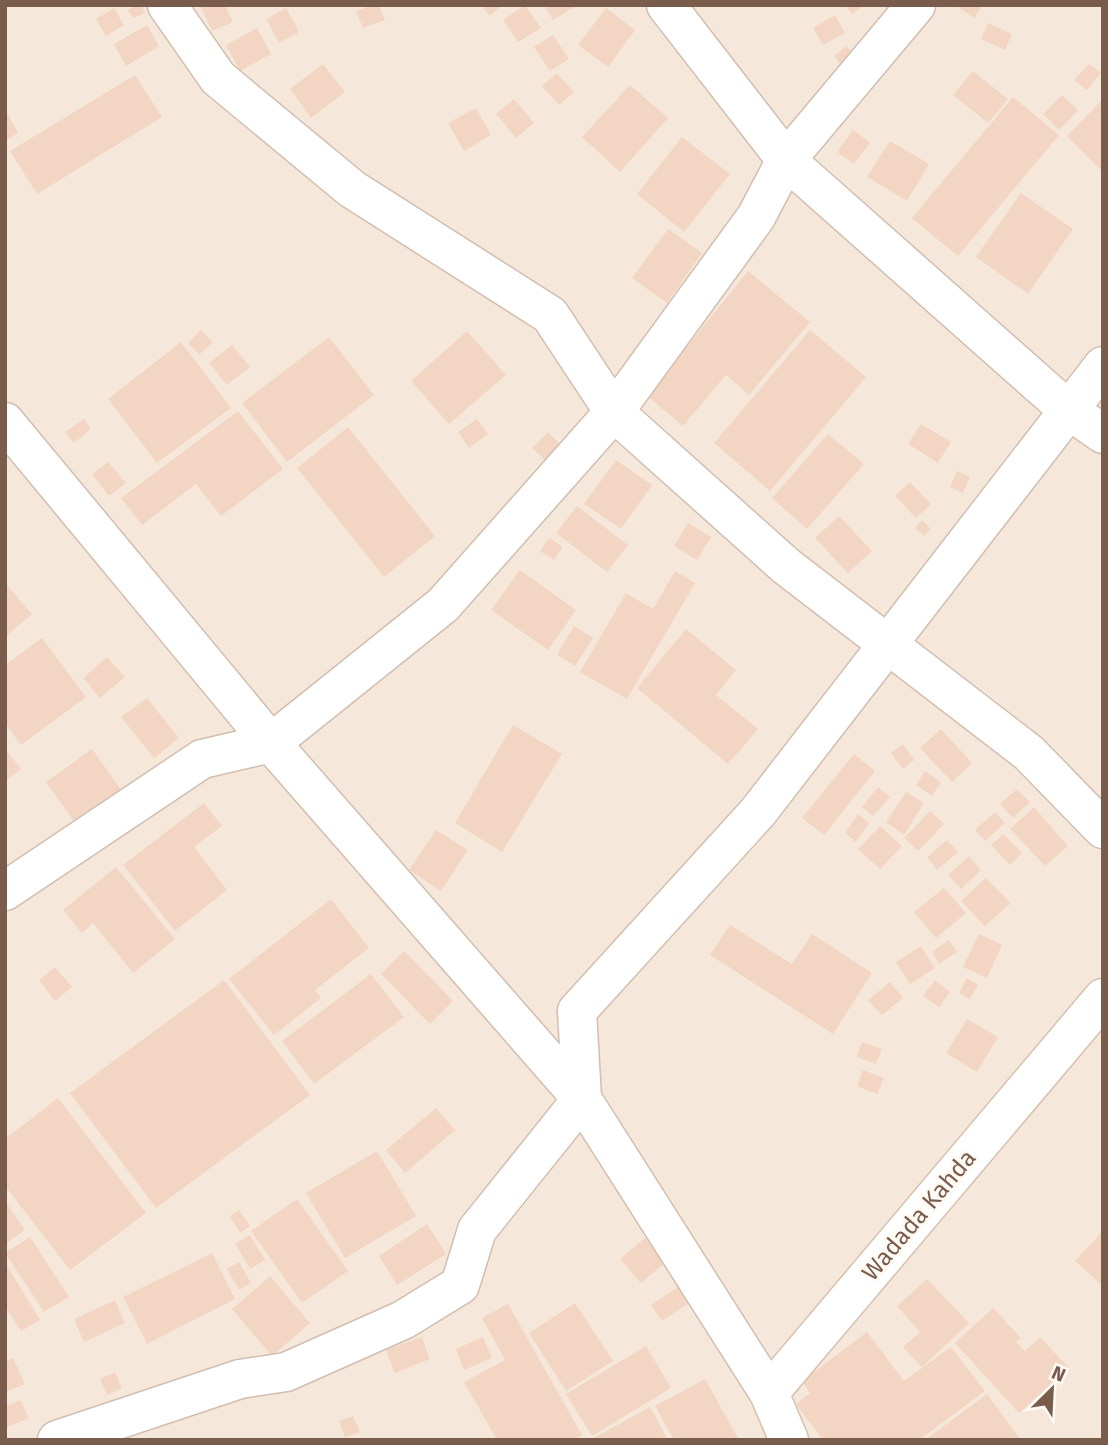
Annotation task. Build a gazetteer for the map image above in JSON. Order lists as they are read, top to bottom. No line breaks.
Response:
{"streets":{"street":["Wadada Kahda"]},"north":"top right"}
